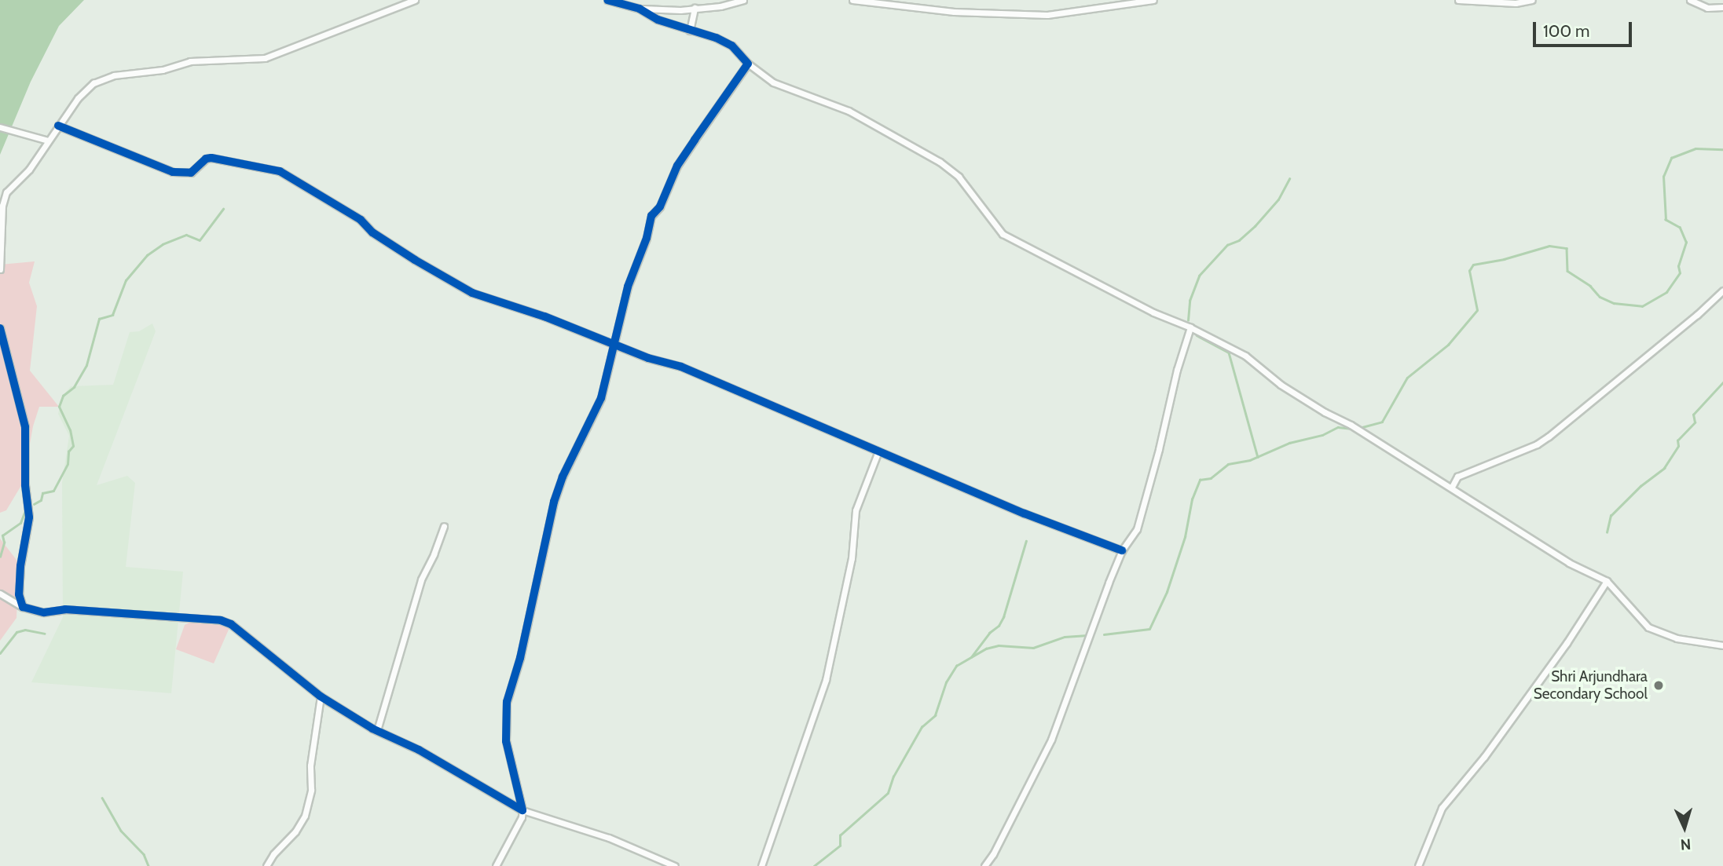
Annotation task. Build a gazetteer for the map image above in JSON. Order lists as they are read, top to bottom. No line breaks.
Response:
{"places":["Shri Arjundhara Secondary School"],"scale_bar":"100 m","north":"bottom"}
